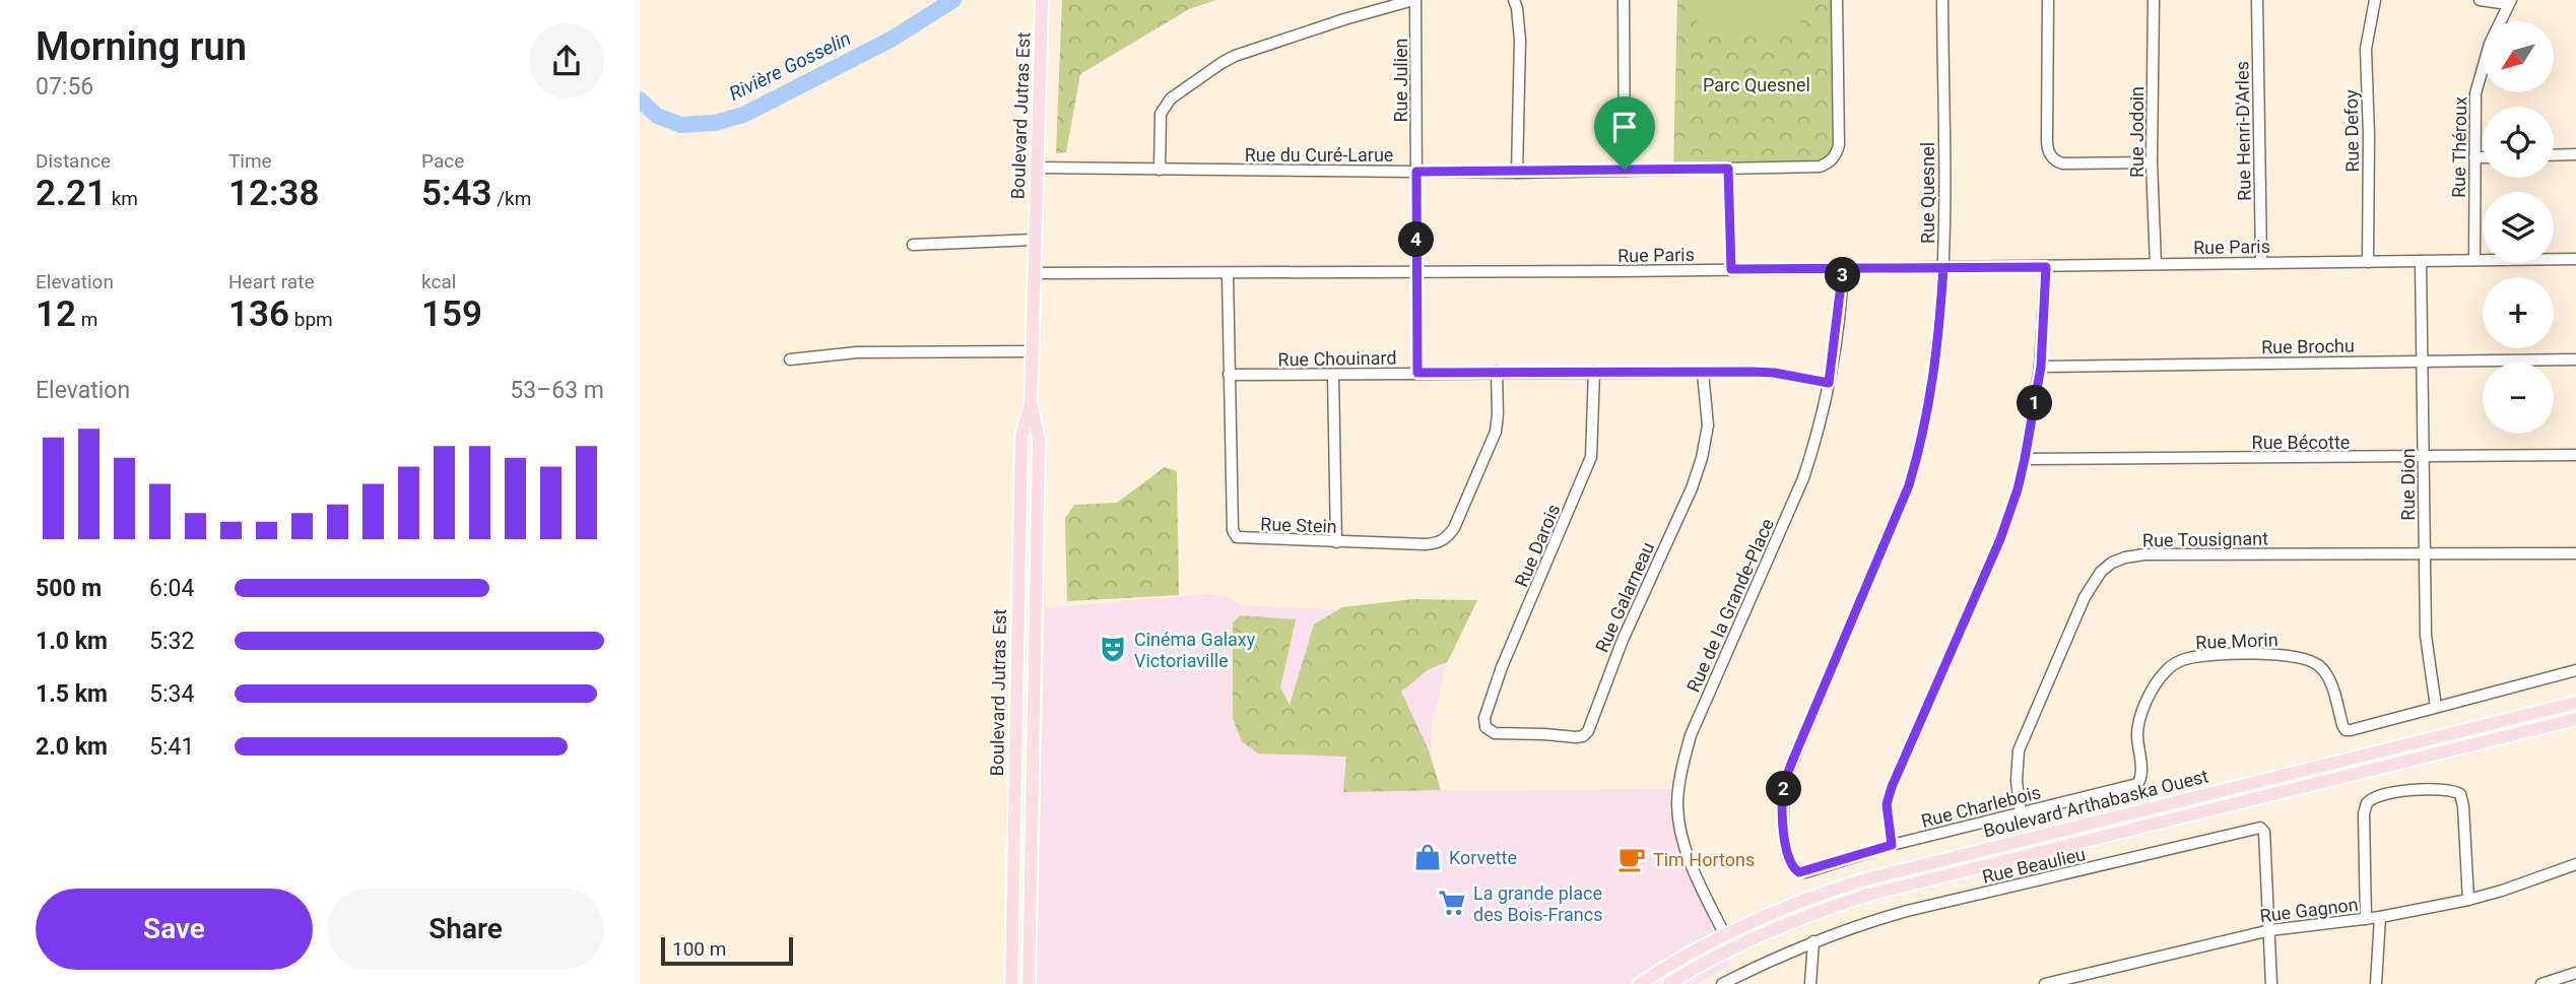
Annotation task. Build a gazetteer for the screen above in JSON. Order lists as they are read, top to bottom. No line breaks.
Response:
{"streets":{"main road":["Boulevard Jutras Est","Boulevard Arthabaska Ouest"],"street":["Rue Julien","Rue Henri-D'Arles","Rue Defoy","Rue Jodoin","Rue Théroux","Rue du Curé-Larue","Rue Quesnel","Rue Paris","Rue Brochu","Rue Chouinard","Rue Bécotte","Rue Dion","Rue Stein","Rue Tousignant","Rue Darois","Rue Galarneau","Rue de la Grande-Place","Rue Morin","Rue Charlebois","Rue Beaulieu","Rue Gagnon"]},"crossings":[["Rue Julien","Rue du Curé-Larue"],["Rue Julien","Rue Paris"],["Rue Julien","Rue Chouinard"],["Boulevard Jutras Est","Rue du Curé-Larue"],["Boulevard Jutras Est","Rue Paris"],["Rue Henri-D'Arles","Rue Paris"],["Rue Defoy","Rue Paris"],["Rue Jodoin","Rue Paris"],["Rue Théroux","Rue Paris"],["Rue Quesnel","Rue Paris"],["Rue Quesnel","Rue Charlebois"],["Rue Paris","Rue Dion"],["Rue Paris","Rue Stein"],["Rue Paris","Rue de la Grande-Place"],["Rue Brochu","Rue Dion"],["Rue Chouinard","Rue Stein"],["Rue Chouinard","Rue Darois"],["Rue Chouinard","Rue Galarneau"],["Rue Chouinard","Rue de la Grande-Place"],["Rue Bécotte","Rue Dion"],["Rue Dion","Rue Tousignant"],["Rue Dion","Rue Morin"],["Rue Tousignant","Rue Charlebois"],["Rue Darois","Rue Galarneau"],["Rue de la Grande-Place","Boulevard Arthabaska Ouest"],["Rue Morin","Rue Charlebois"],["Rue Beaulieu","Rue Gagnon"]],"water":["Rivière Gosselin"],"parks":["Parc Quesnel"],"places":{"theatre":["Cinéma Galaxy Victoriaville"],"shop":["Korvette"],"cafe":["Tim Hortons"],"supermarket":["La grande place des Bois-Francs"]},"scale_bar":"100 m","north":"bottom left","page":{"heading":["Morning run","07:56"],"map_buttons":["+","−"],"stats":[["Distance","2.21 km"],["Time","12:38"],["Pace","5:43 /km"],["Elevation","12 m"],["Heart rate","136 bpm"],["kcal","159"]],"pins":["4","3","1","2"],"chart":["Elevation","53–63 m"],"list":[{"name":"500 m","note":"6:04"},{"name":"1.0 km","note":"5:32"},{"name":"1.5 km","note":"5:34"},{"name":"2.0 km","note":"5:41"}],"buttons":["Save","Share"],"scale":"100 m"}}
